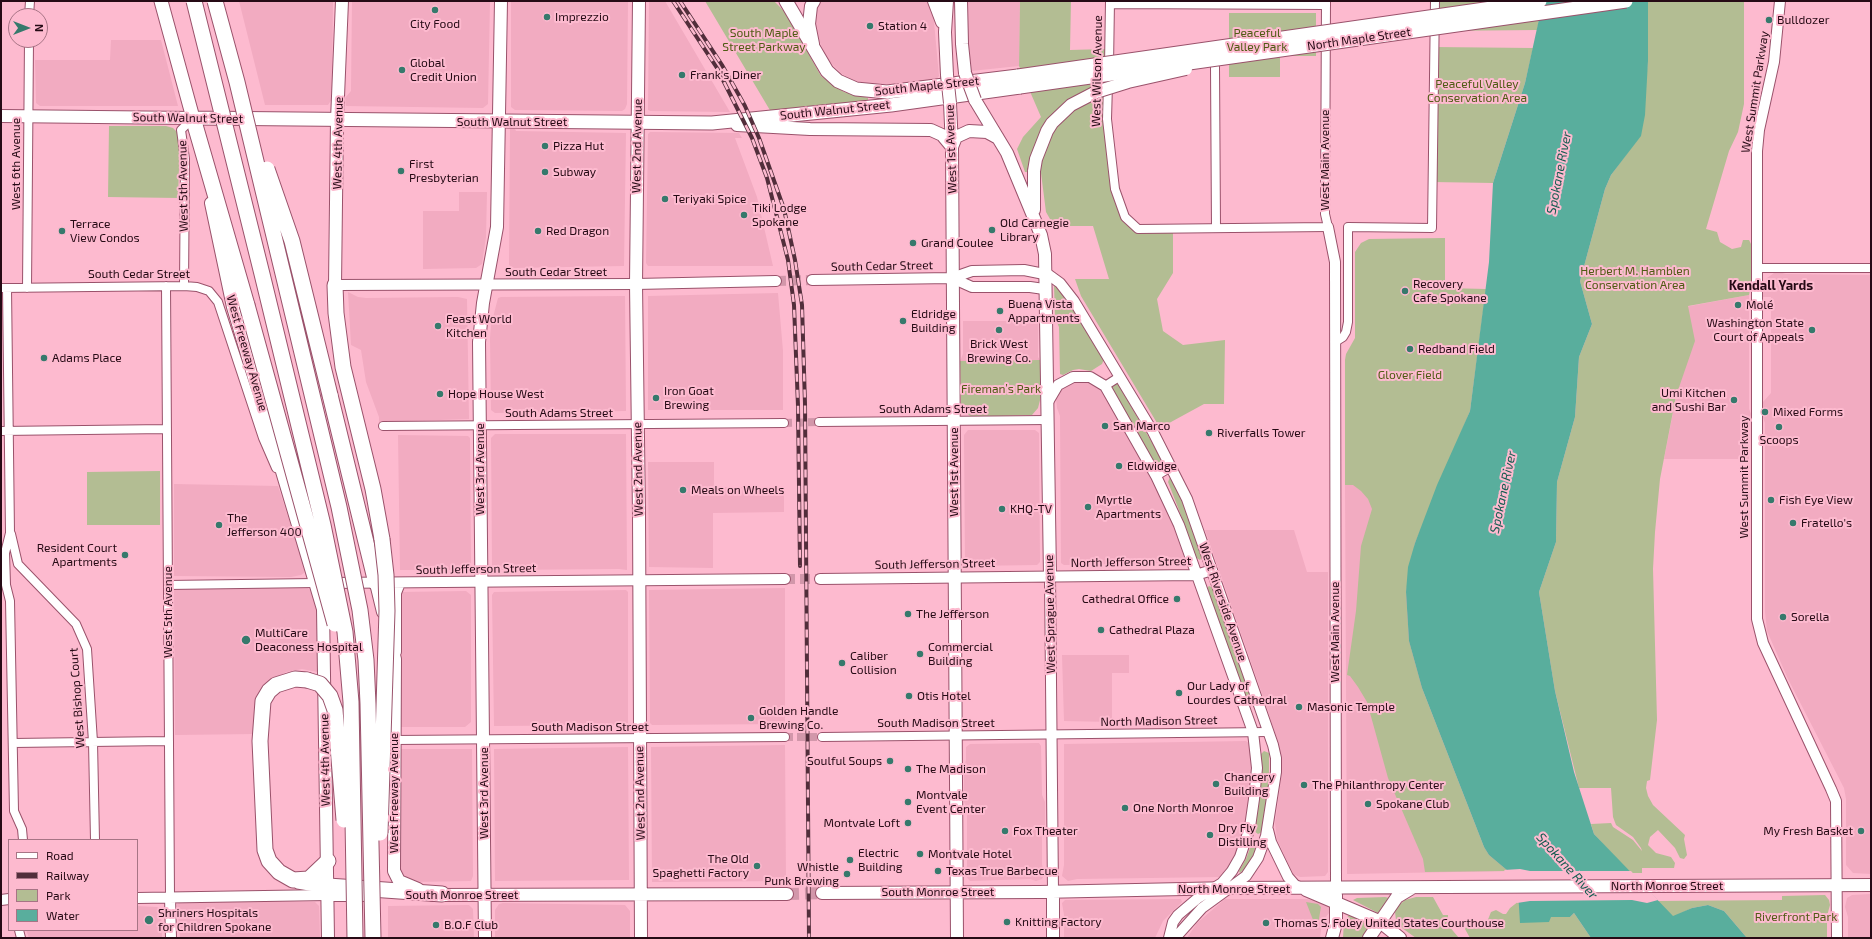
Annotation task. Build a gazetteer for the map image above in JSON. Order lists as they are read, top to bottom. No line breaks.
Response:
{"streets":{"main road":["North Maple Street","South Maple Street","South Walnut Street","West 4th Avenue","West 2nd Avenue","West 1st Avenue","West Main Avenue","West Freeway Avenue","West 3rd Avenue","West Sprague Avenue","North Monroe Street","South Monroe Street"],"street":["West Wilson Avenue","West Summit Parkway","West 6th Avenue","West 5th Avenue","South Cedar Street","South Adams Street","North Jefferson Street","South Jefferson Street","West Riverside Avenue","West Bishop Court","North Madison Street","South Madison Street"]},"crossings":[["North Maple Street","South Maple Street"],["North Maple Street","South Walnut Street"],["South Maple Street","South Walnut Street"],["West Summit Parkway","North Monroe Street"],["South Walnut Street","West 4th Avenue"],["South Walnut Street","West 2nd Avenue"],["South Walnut Street","West 6th Avenue"],["South Walnut Street","West 5th Avenue"],["South Walnut Street","West Freeway Avenue"],["South Walnut Street","West 3rd Avenue"],["West 4th Avenue","South Cedar Street"],["West 4th Avenue","West Freeway Avenue"],["West 4th Avenue","South Jefferson Street"],["West 2nd Avenue","South Cedar Street"],["West 2nd Avenue","South Adams Street"],["West 2nd Avenue","South Jefferson Street"],["West 2nd Avenue","South Madison Street"],["West 2nd Avenue","South Monroe Street"],["West 1st Avenue","South Cedar Street"],["West 1st Avenue","South Adams Street"],["West 1st Avenue","South Jefferson Street"],["West 1st Avenue","South Madison Street"],["West 1st Avenue","South Monroe Street"],["West Main Avenue","North Monroe Street"],["West 6th Avenue","South Cedar Street"],["West 5th Avenue","South Cedar Street"],["West 5th Avenue","West Freeway Avenue"],["West 5th Avenue","South Jefferson Street"],["South Cedar Street","West Freeway Avenue"],["South Cedar Street","West 3rd Avenue"],["South Cedar Street","West Riverside Avenue"],["South Cedar Street","West Sprague Avenue"],["West Freeway Avenue","South Jefferson Street"],["West Freeway Avenue","South Madison Street"],["West Freeway Avenue","South Monroe Street"],["South Adams Street","West 3rd Avenue"],["South Adams Street","West Sprague Avenue"],["West 3rd Avenue","South Jefferson Street"],["West 3rd Avenue","South Madison Street"],["West 3rd Avenue","South Monroe Street"],["North Jefferson Street","South Jefferson Street"],["North Jefferson Street","West Riverside Avenue"],["North Jefferson Street","West Sprague Avenue"],["South Jefferson Street","West Sprague Avenue"],["West Riverside Avenue","North Madison Street"],["West Riverside Avenue","North Monroe Street"],["West Sprague Avenue","North Madison Street"],["West Sprague Avenue","South Madison Street"],["West Sprague Avenue","North Monroe Street"],["West Sprague Avenue","South Monroe Street"],["North Madison Street","South Madison Street"],["North Monroe Street","South Monroe Street"]],"districts":["Kendall Yards"],"water":["Spokane River"],"parks":["South Maple Street Parkway","Peaceful Valley Park","Peaceful Valley Conservation Area","Herbert M. Hamblen Conservation Area","Glover Field","Fireman’s Park","Riverfront Park"],"places":["City Food","Imprezzio","Bulldozer","Station 4","Global Credit Union","Frank's Diner","Pizza Hut","First Presbyterian","Subway","Teriyaki Spice","Tiki Lodge Spokane","Old Carnegie Library","Terrace View Condos","Red Dragon","Grand Coulee","Recovery Cafe Spokane","Molé","Buena Vista Appartments","Eldridge Building","Feast World Kitchen","Brick West Brewing Co.","Washington State Court of Appeals","Redband Field","Adams Place","Hope House West","Iron Goat Brewing","Umi Kitchen and Sushi Bar","Mixed Forms","San Marco","Scoops","Riverfalls Tower","Eldwidge","Meals on Wheels","Fish Eye View","Myrtle Apartments","KHQ-TV","Fratello's","The Jefferson 400","Resident Court Apartments","Cathedral Office","The Jefferson","Sorella","Cathedral Plaza","MultiCare Deaconess Hospital","Commercial Building","Caliber Collision","Our Lady of Lourdes Cathedral","Otis Hotel","Masonic Temple","Golden Handle Brewing Co.","Soulful Soups","The Madison","Chancery Building","The Philanthropy Center","Montvale Event Center","Spokane Club","One North Monroe","Montvale Loft","Fox Theater","My Fresh Basket","Dry Fly Distilling","Montvale Hotel","Electric Building","The Old Spaghetti Factory","Texas True Barbecue","Whistle Punk Brewing","Shriners Hospitals for Children Spokane","Knitting Factory","Thomas S. Foley United States Courthouse","B.O.F Club"],"legend":["Road","Railway","Park","Water"],"north":"right"}
